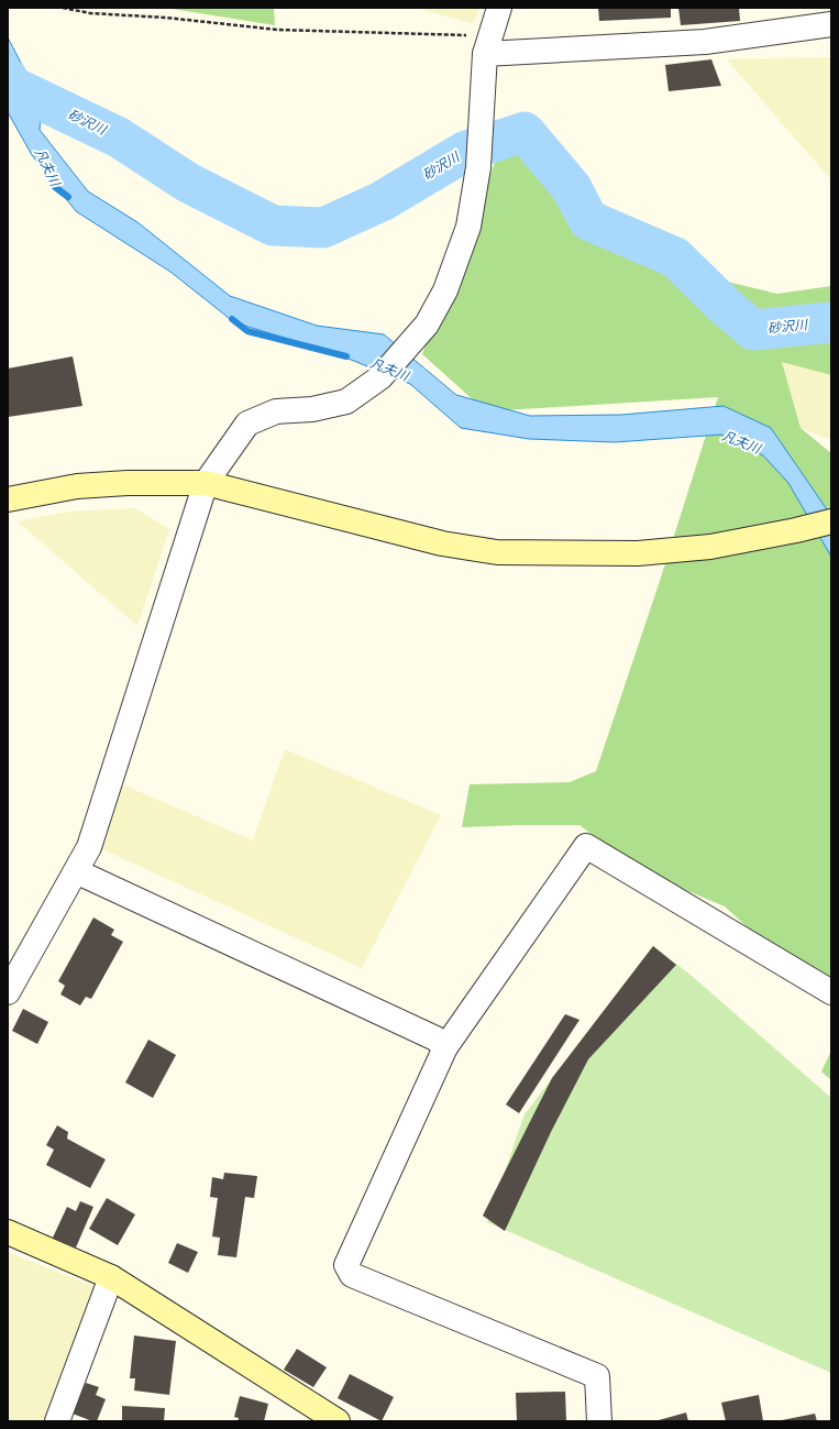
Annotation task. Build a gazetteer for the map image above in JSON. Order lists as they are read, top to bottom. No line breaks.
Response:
{"water":["砂沢川","凡夫川"]}
